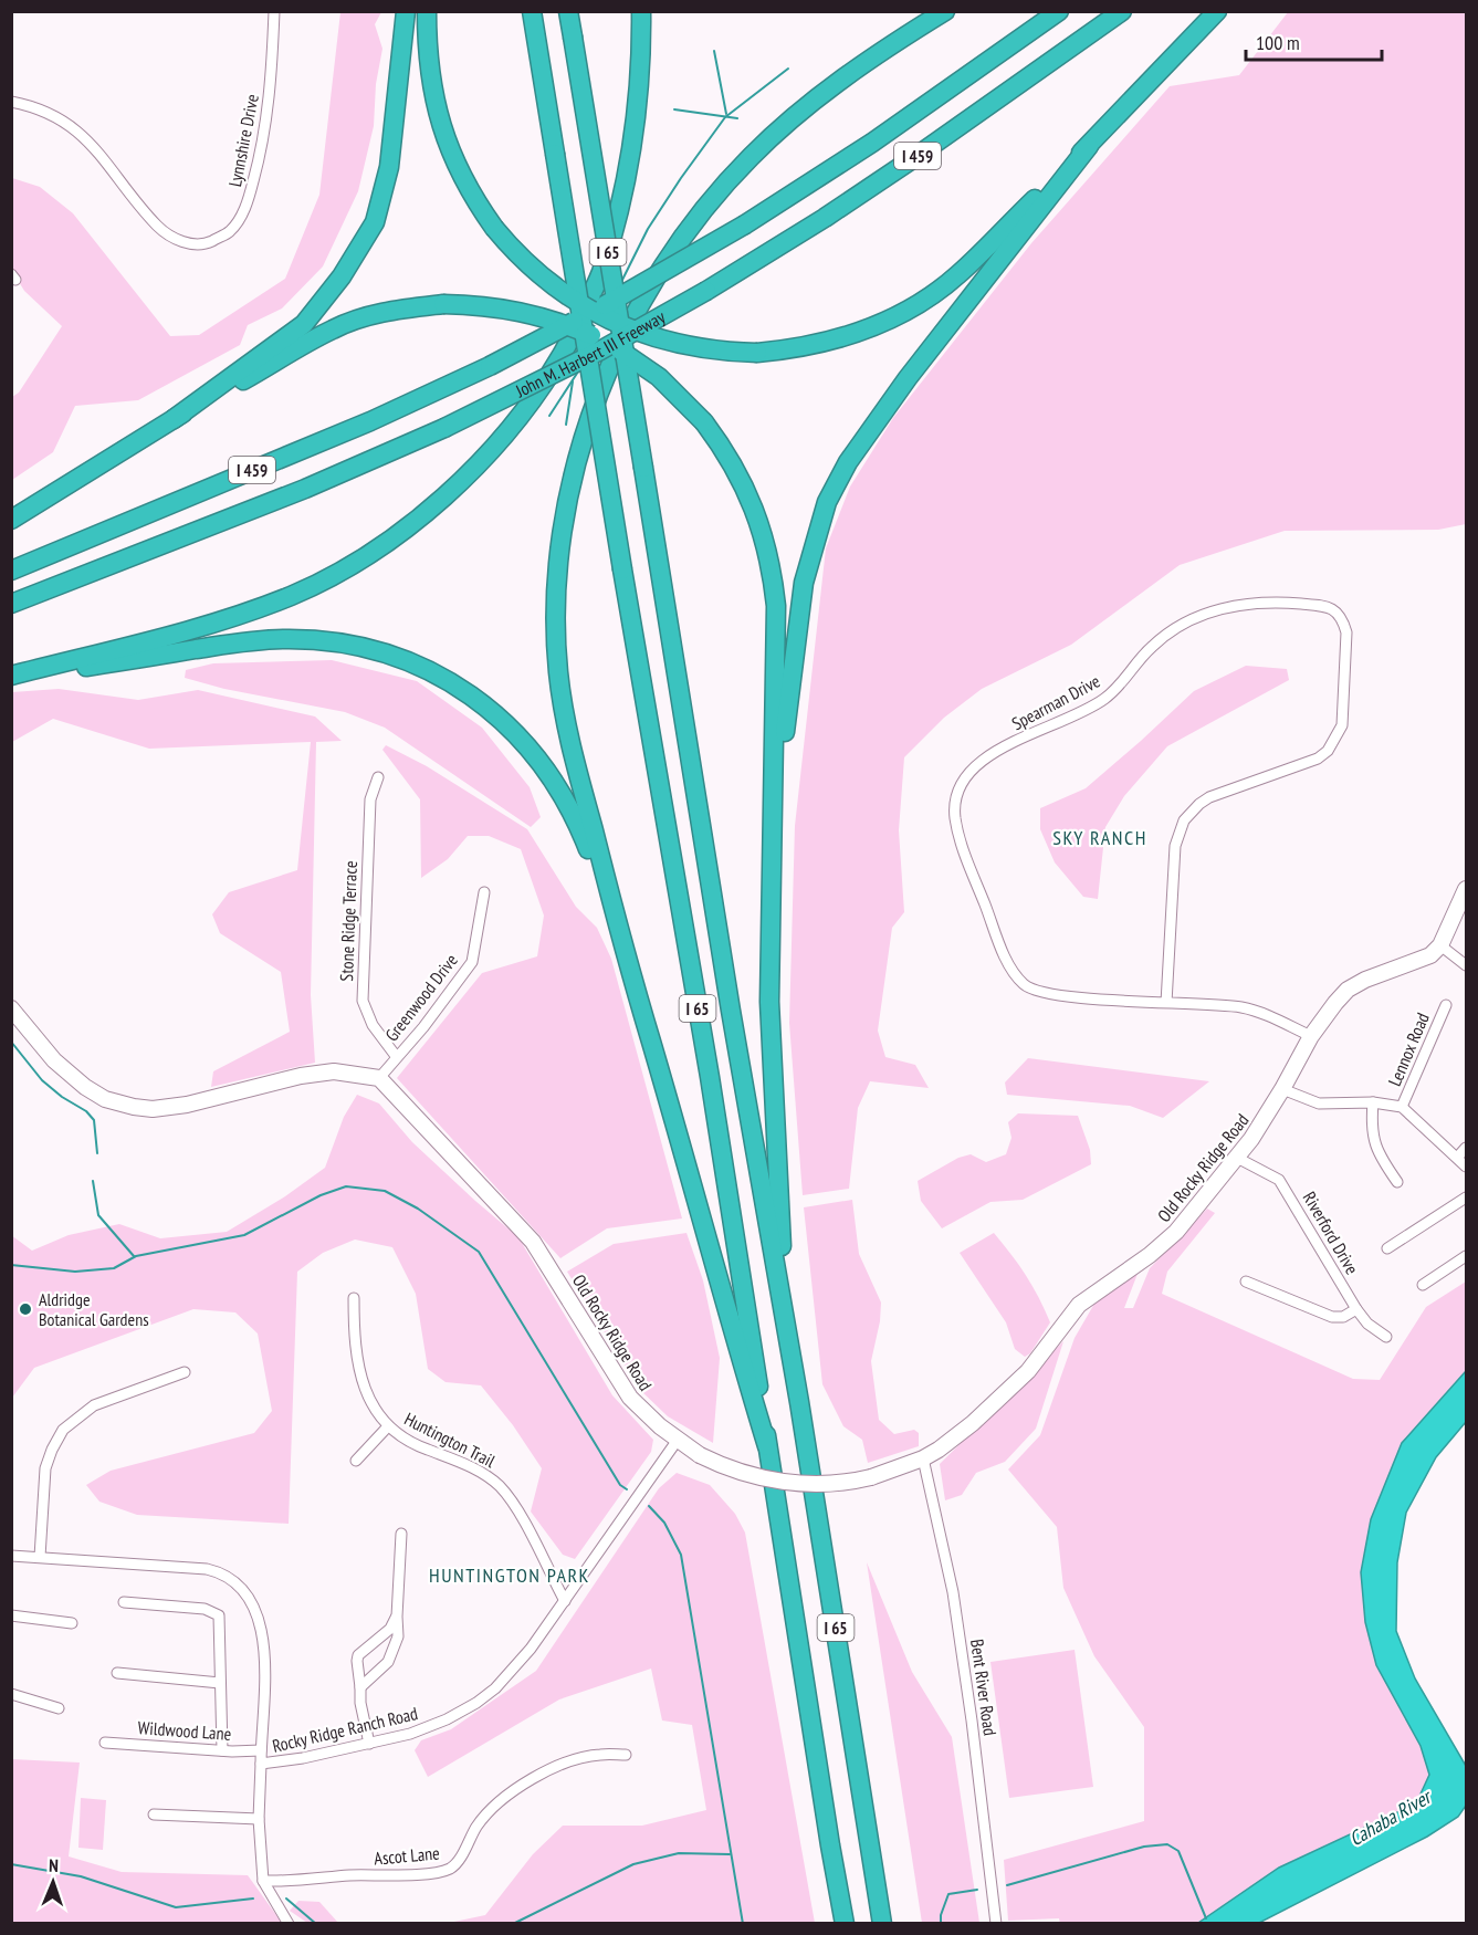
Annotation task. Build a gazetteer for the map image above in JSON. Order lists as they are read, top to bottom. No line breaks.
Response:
{"streets":{"highway":["I 459","I 65","John M. Harbert III Freeway"],"street":["Lynnshire Drive","Spearman Drive","Stone Ridge Terrace","Greenwood Drive","Lennox Road","Old Rocky Ridge Road","Riverford Drive","Huntington Trail","Bent River Road","Rocky Ridge Ranch Road","Wildwood Lane","Ascot Lane"]},"crossings":[["Spearman Drive","Old Rocky Ridge Road"],["Stone Ridge Terrace","Greenwood Drive"],["Greenwood Drive","Old Rocky Ridge Road"],["Old Rocky Ridge Road","Riverford Drive"],["Old Rocky Ridge Road","Bent River Road"],["Old Rocky Ridge Road","Rocky Ridge Ranch Road"],["Huntington Trail","Rocky Ridge Ranch Road"],["Rocky Ridge Ranch Road","Wildwood Lane"]],"districts":["SKY RANCH","HUNTINGTON PARK"],"water":["Cahaba River"],"places":["Aldridge Botanical Gardens"],"scale_bar":"100 m","north":"top"}
